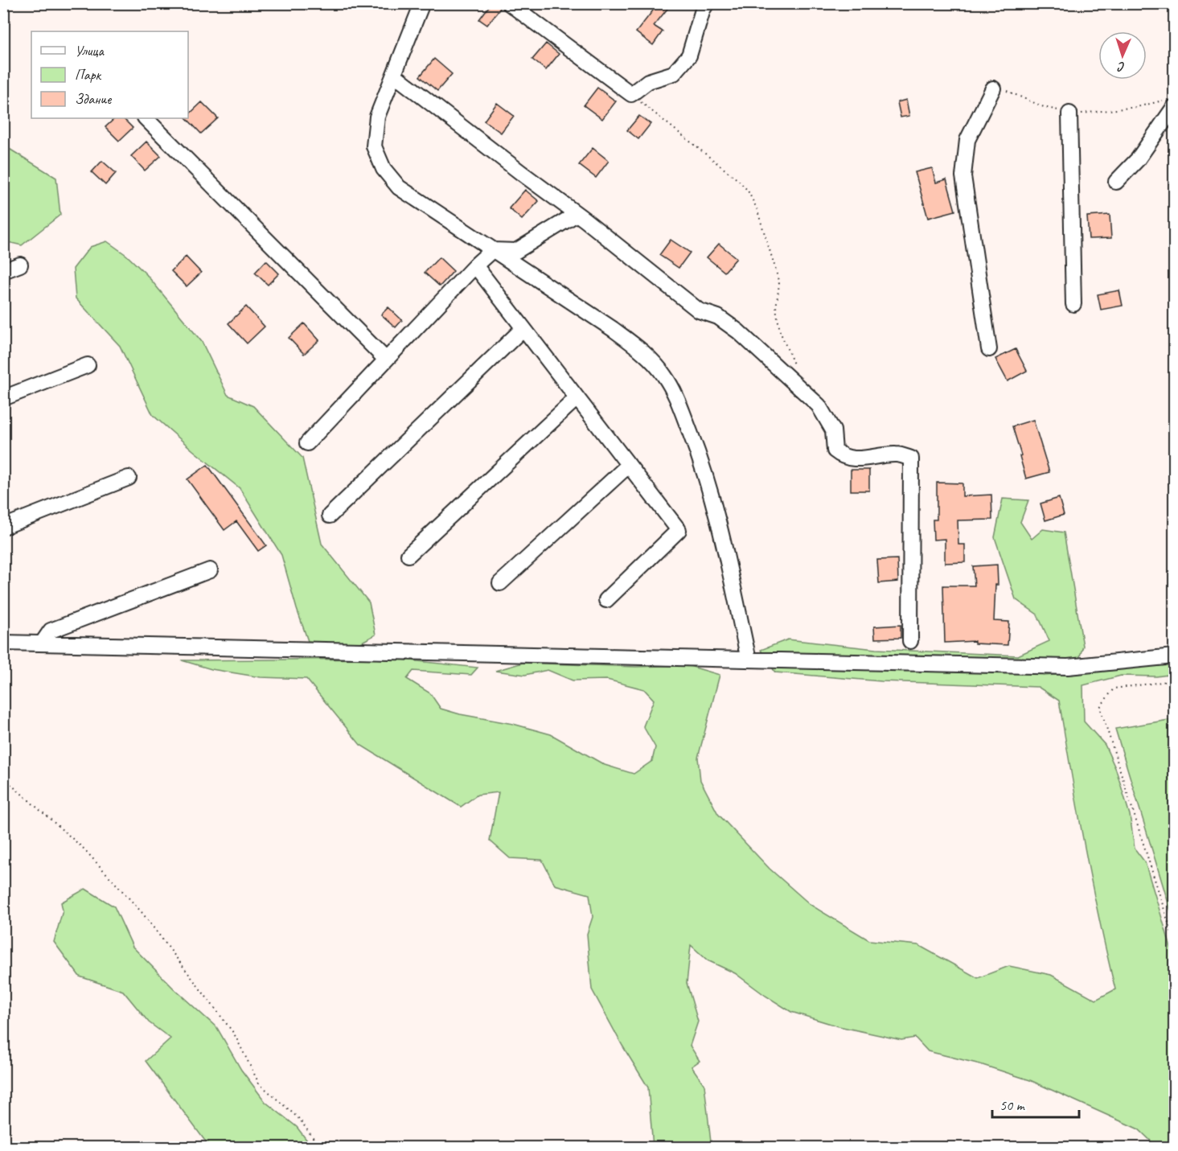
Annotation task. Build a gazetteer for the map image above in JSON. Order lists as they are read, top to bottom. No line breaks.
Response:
{"legend":["Улица","Парк","Здание"],"scale_bar":"50 m","north":"bottom"}
